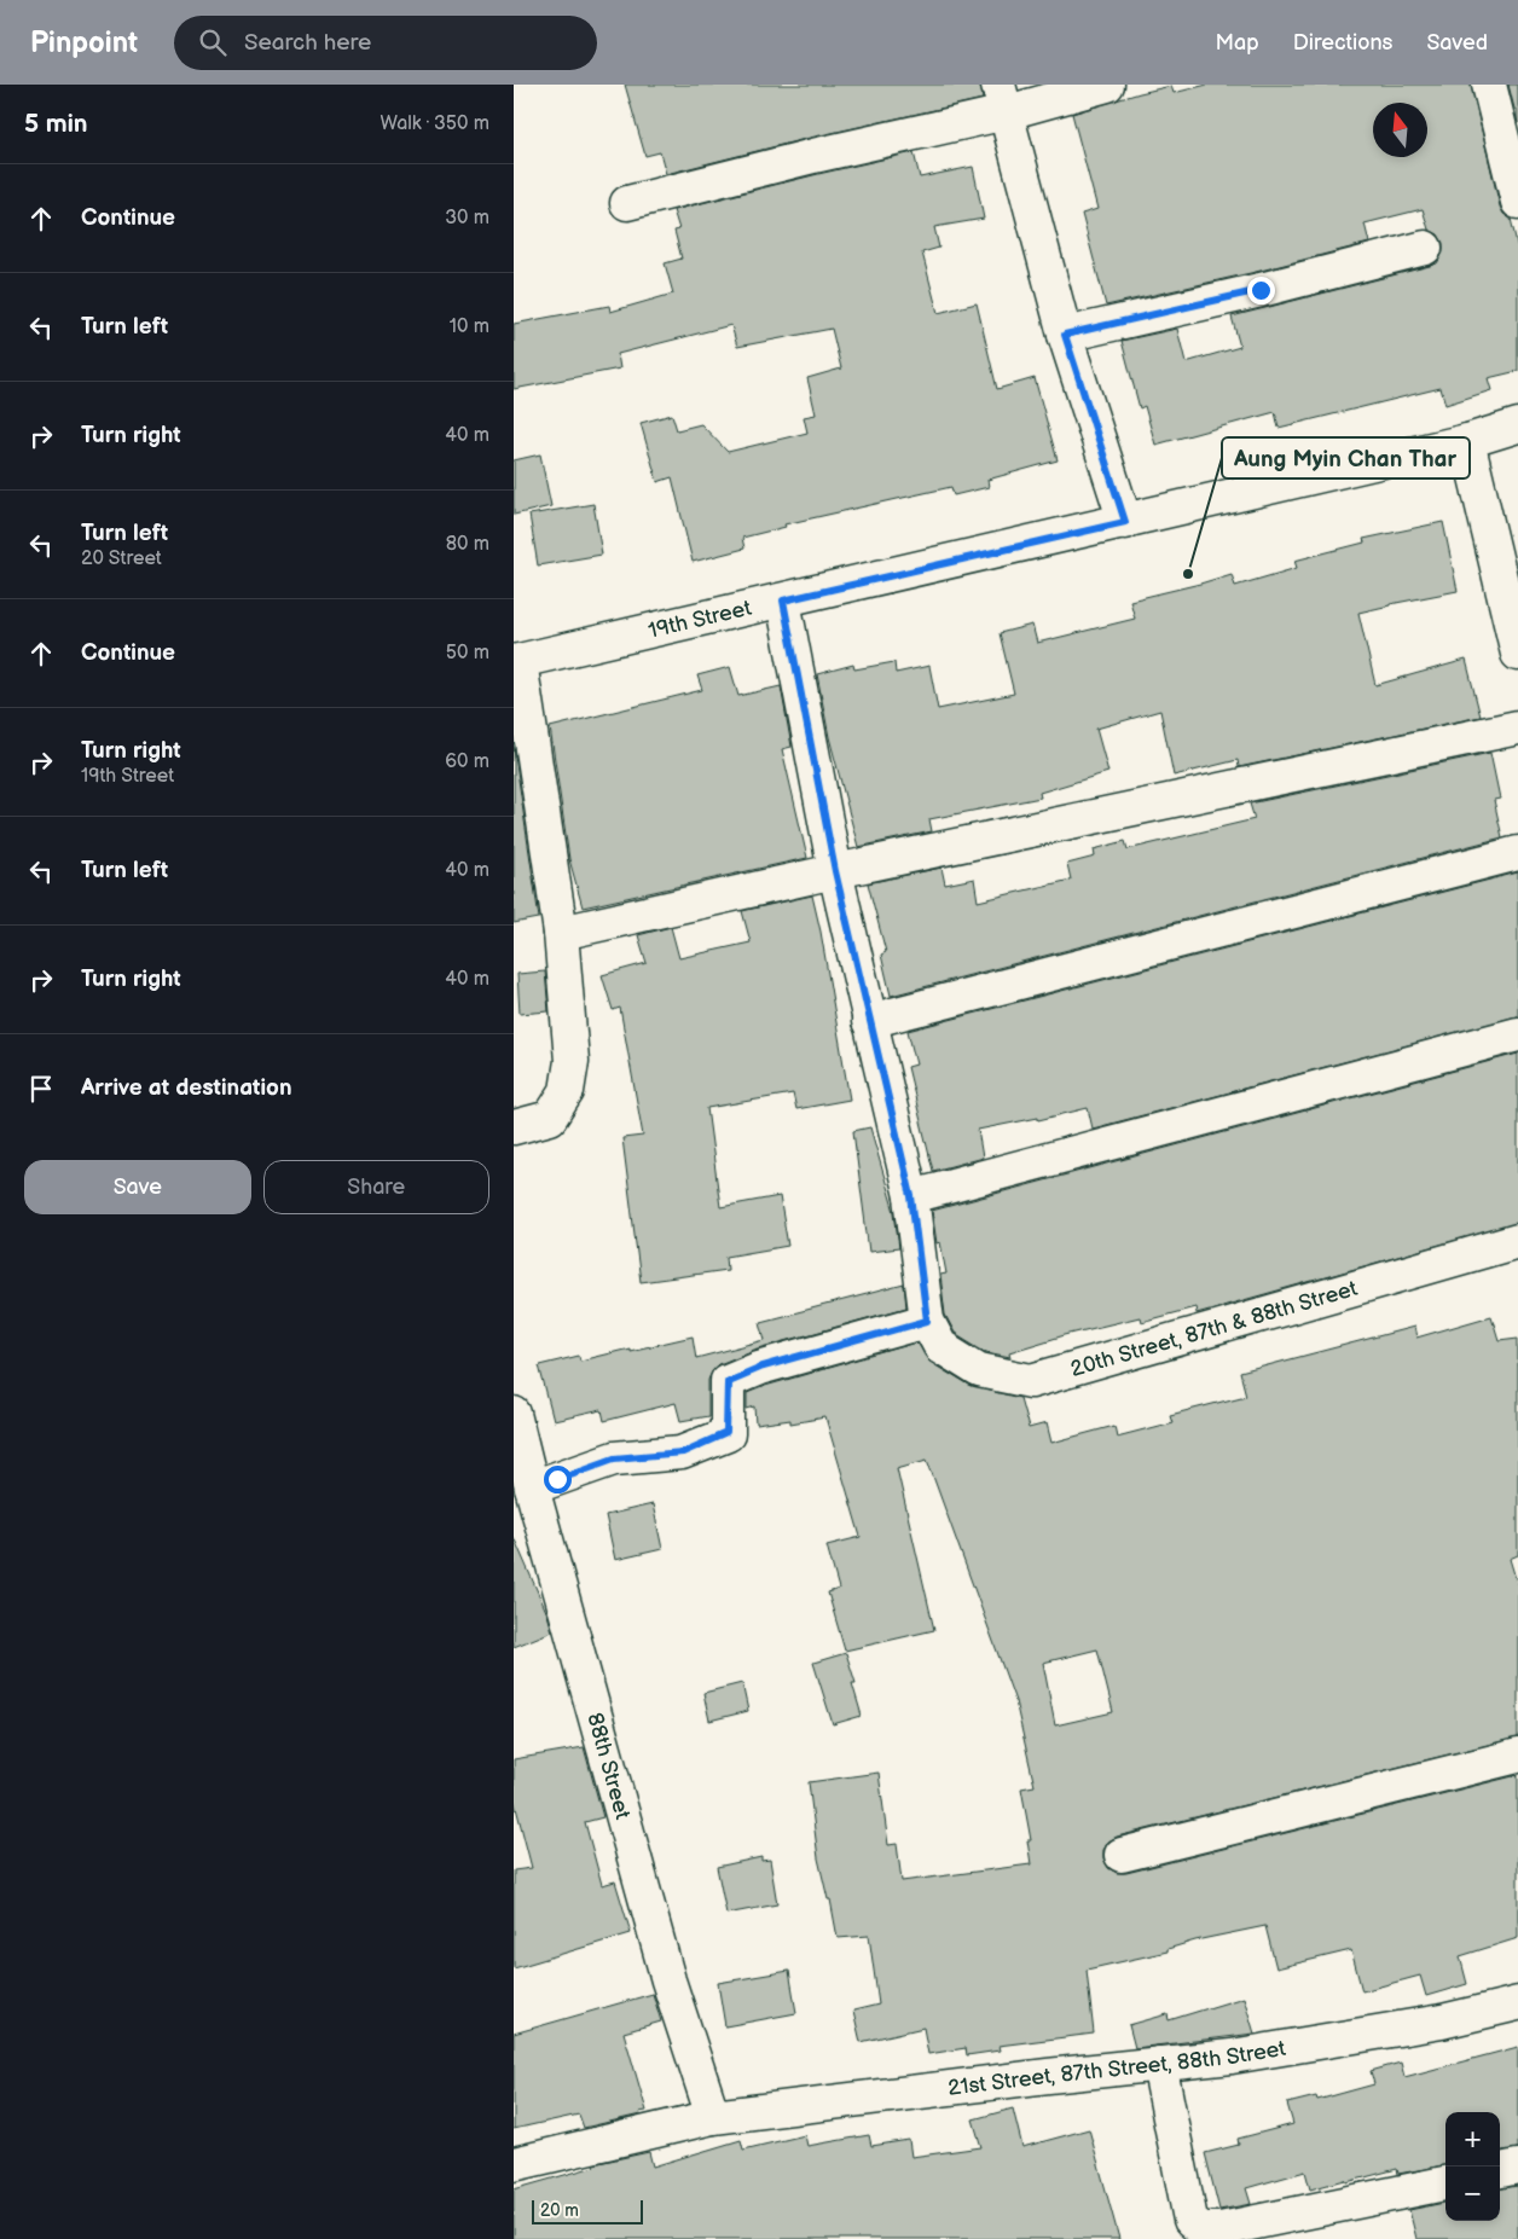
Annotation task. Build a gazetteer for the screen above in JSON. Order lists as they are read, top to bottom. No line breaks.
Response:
{"streets":{"street":["19th Street","20th Street, 87th & 88th Street","88th Street","21st Street, 87th Street, 88th Street"]},"crossings":[["88th Street","21st Street, 87th Street, 88th Street"]],"places":["Aung Myin Chan Thar"],"scale_bar":"20 m","north":"top","page":{"header":"Pinpoint","search":"Search here","nav":["Map","Directions","Saved"],"heading":["5 min","Walk · 350 m"],"list":[["Continue","30 m"],["Turn left","10 m"],["Turn right","40 m"],["Turn left","20 Street","80 m"],["Continue","50 m"],["Turn right","19th Street","60 m"],["Turn left","40 m"],["Turn right","40 m"],"Arrive at destination"],"buttons":["Save","Share"],"map_buttons":["+","−"],"scale":"20 m"}}
